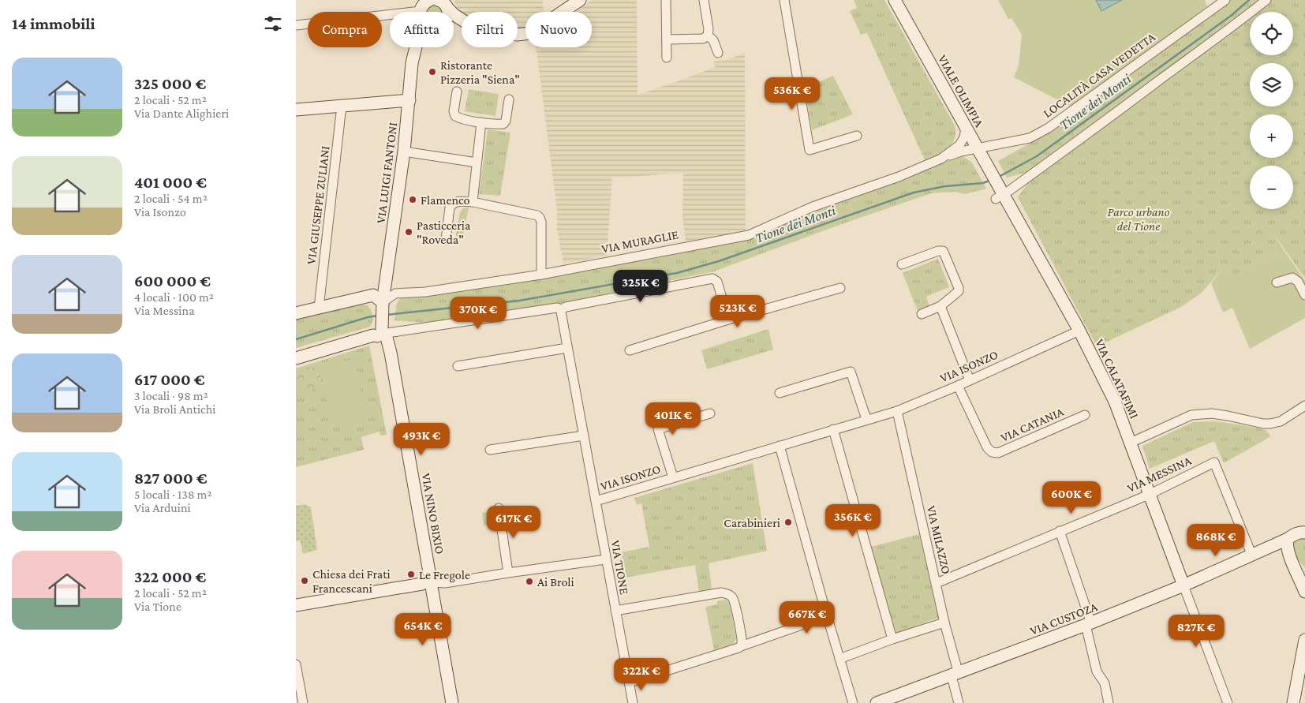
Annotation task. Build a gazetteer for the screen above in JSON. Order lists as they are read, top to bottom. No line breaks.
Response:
{"streets":{"street":["LOCALITÀ CASA VEDETTA","VIALE OLIMPIA","VIA LUIGI FANTONI","VIA GIUSEPPE ZULIANI","VIA MURAGLIE","VIA ISONZO","VIA CALATAFIMI","VIA CATANIA","VIA MESSINA","VIA NINO BIXIO","VIA MILAZZO","VIA TIONE","VIA CUSTOZA"]},"crossings":[["LOCALITÀ CASA VEDETTA","VIALE OLIMPIA"],["LOCALITÀ CASA VEDETTA","VIA MURAGLIE"],["VIALE OLIMPIA","VIA MURAGLIE"],["VIALE OLIMPIA","VIA CALATAFIMI"],["VIA LUIGI FANTONI","VIA MURAGLIE"],["VIA LUIGI FANTONI","VIA NINO BIXIO"],["VIA ISONZO","VIA CALATAFIMI"],["VIA ISONZO","VIA CATANIA"],["VIA ISONZO","VIA MILAZZO"],["VIA ISONZO","VIA TIONE"],["VIA CALATAFIMI","VIA MESSINA"],["VIA CALATAFIMI","VIA CUSTOZA"],["VIA MESSINA","VIA MILAZZO"],["VIA MESSINA","VIA CUSTOZA"],["VIA MILAZZO","VIA CUSTOZA"]],"water":["Tione dei Monti"],"parks":["Parco urbano del Tione"],"places":["Ristorante Pizzeria \"Siena\"","Flamenco","Pasticceria \"Roveda\"","Carabinieri","Le Fregole","Chiesa dei Frati Francescani","Ai Broli"],"page":{"heading":"14 immobili","map_buttons":["+","−"],"chip":["Compra","Affitta","Filtri","Nuovo"],"list":[{"name":"325 000 €","note":"2 locali · 52 m² · Via Dante Alighieri"},{"name":"401 000 €","note":"2 locali · 54 m² · Via Isonzo"},{"name":"600 000 €","note":"4 locali · 100 m² · Via Messina"},{"name":"617 000 €","note":"3 locali · 98 m² · Via Broli Antichi"},{"name":"827 000 €","note":"5 locali · 138 m² · Via Arduini"},{"name":"322 000 €","note":"2 locali · 52 m² · Via Tione"}],"price":["536K €","325K €","523K €","370K €","401K €","493K €","600K €","356K €","617K €","868K €","667K €","654K €","827K €","322K €"]}}
